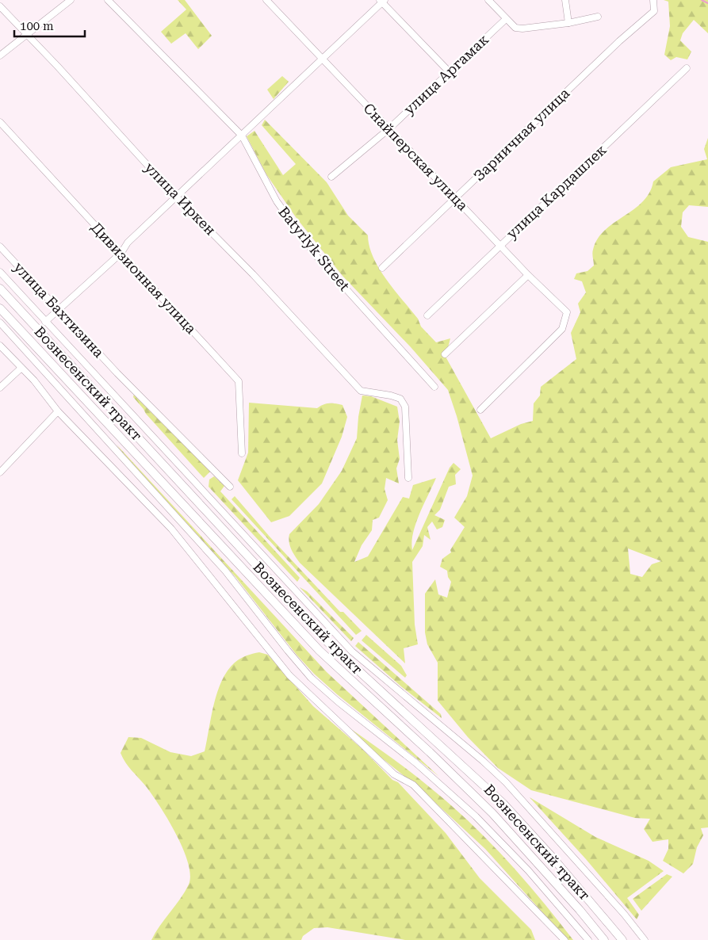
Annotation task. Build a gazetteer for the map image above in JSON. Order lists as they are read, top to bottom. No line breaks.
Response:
{"streets":{"main road":["Вознесенский тракт"],"street":["улица Аргамак","Зарничная улица","Снайперская улица","улица Кардашлек","улица Иркен","Batyrlyk Street","Дивизионная улица","улица Бахтизина"]},"crossings":[["улица Аргамак","Снайперская улица"],["Зарничная улица","Снайперская улица"],["Снайперская улица","улица Кардашлек"]],"scale_bar":"100 m"}
